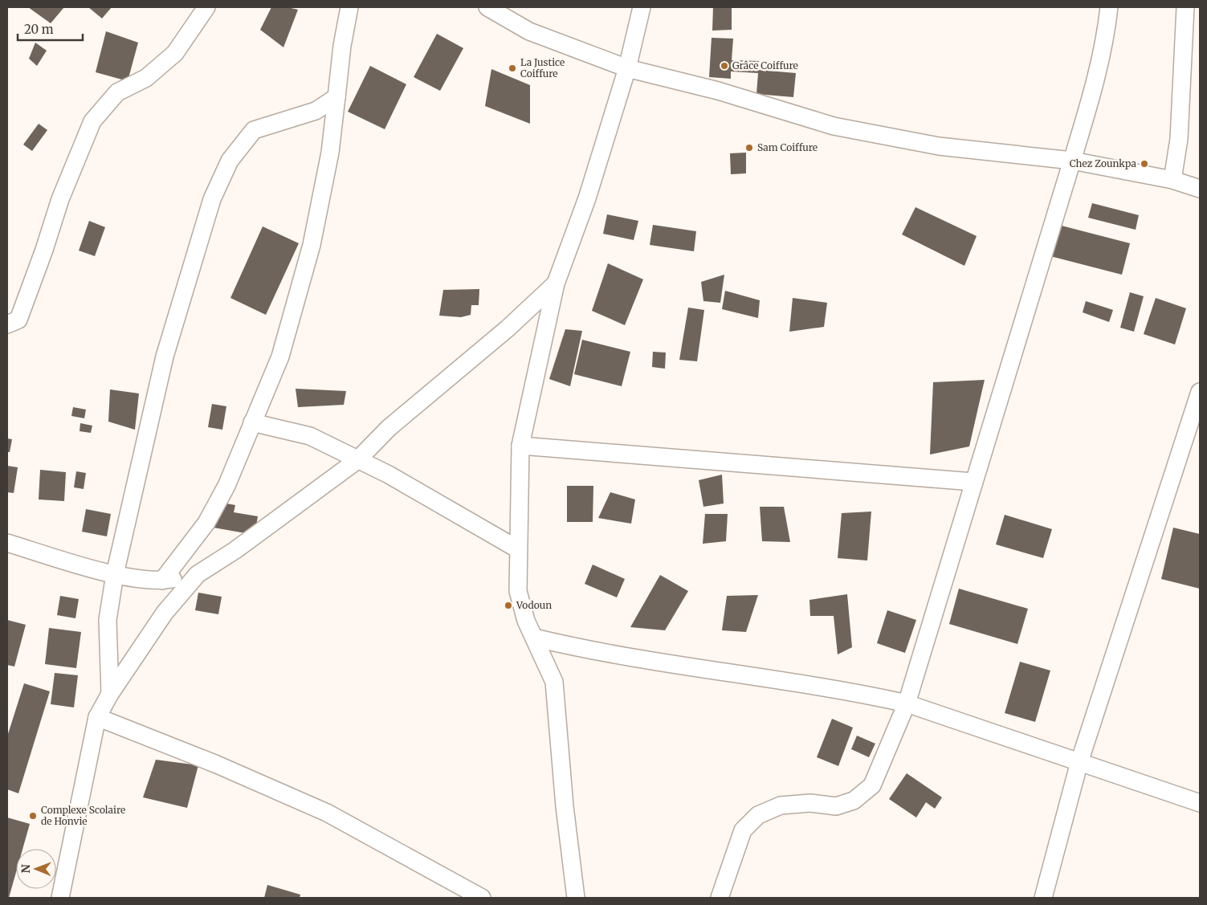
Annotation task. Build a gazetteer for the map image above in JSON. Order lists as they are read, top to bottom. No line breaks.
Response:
{"places":["Grâce Coiffure","La Justice Coiffure","Sam Coiffure","Chez Zounkpa","Vodoun","Complexe Scolaire de Honvie"],"scale_bar":"20 m","north":"left"}
